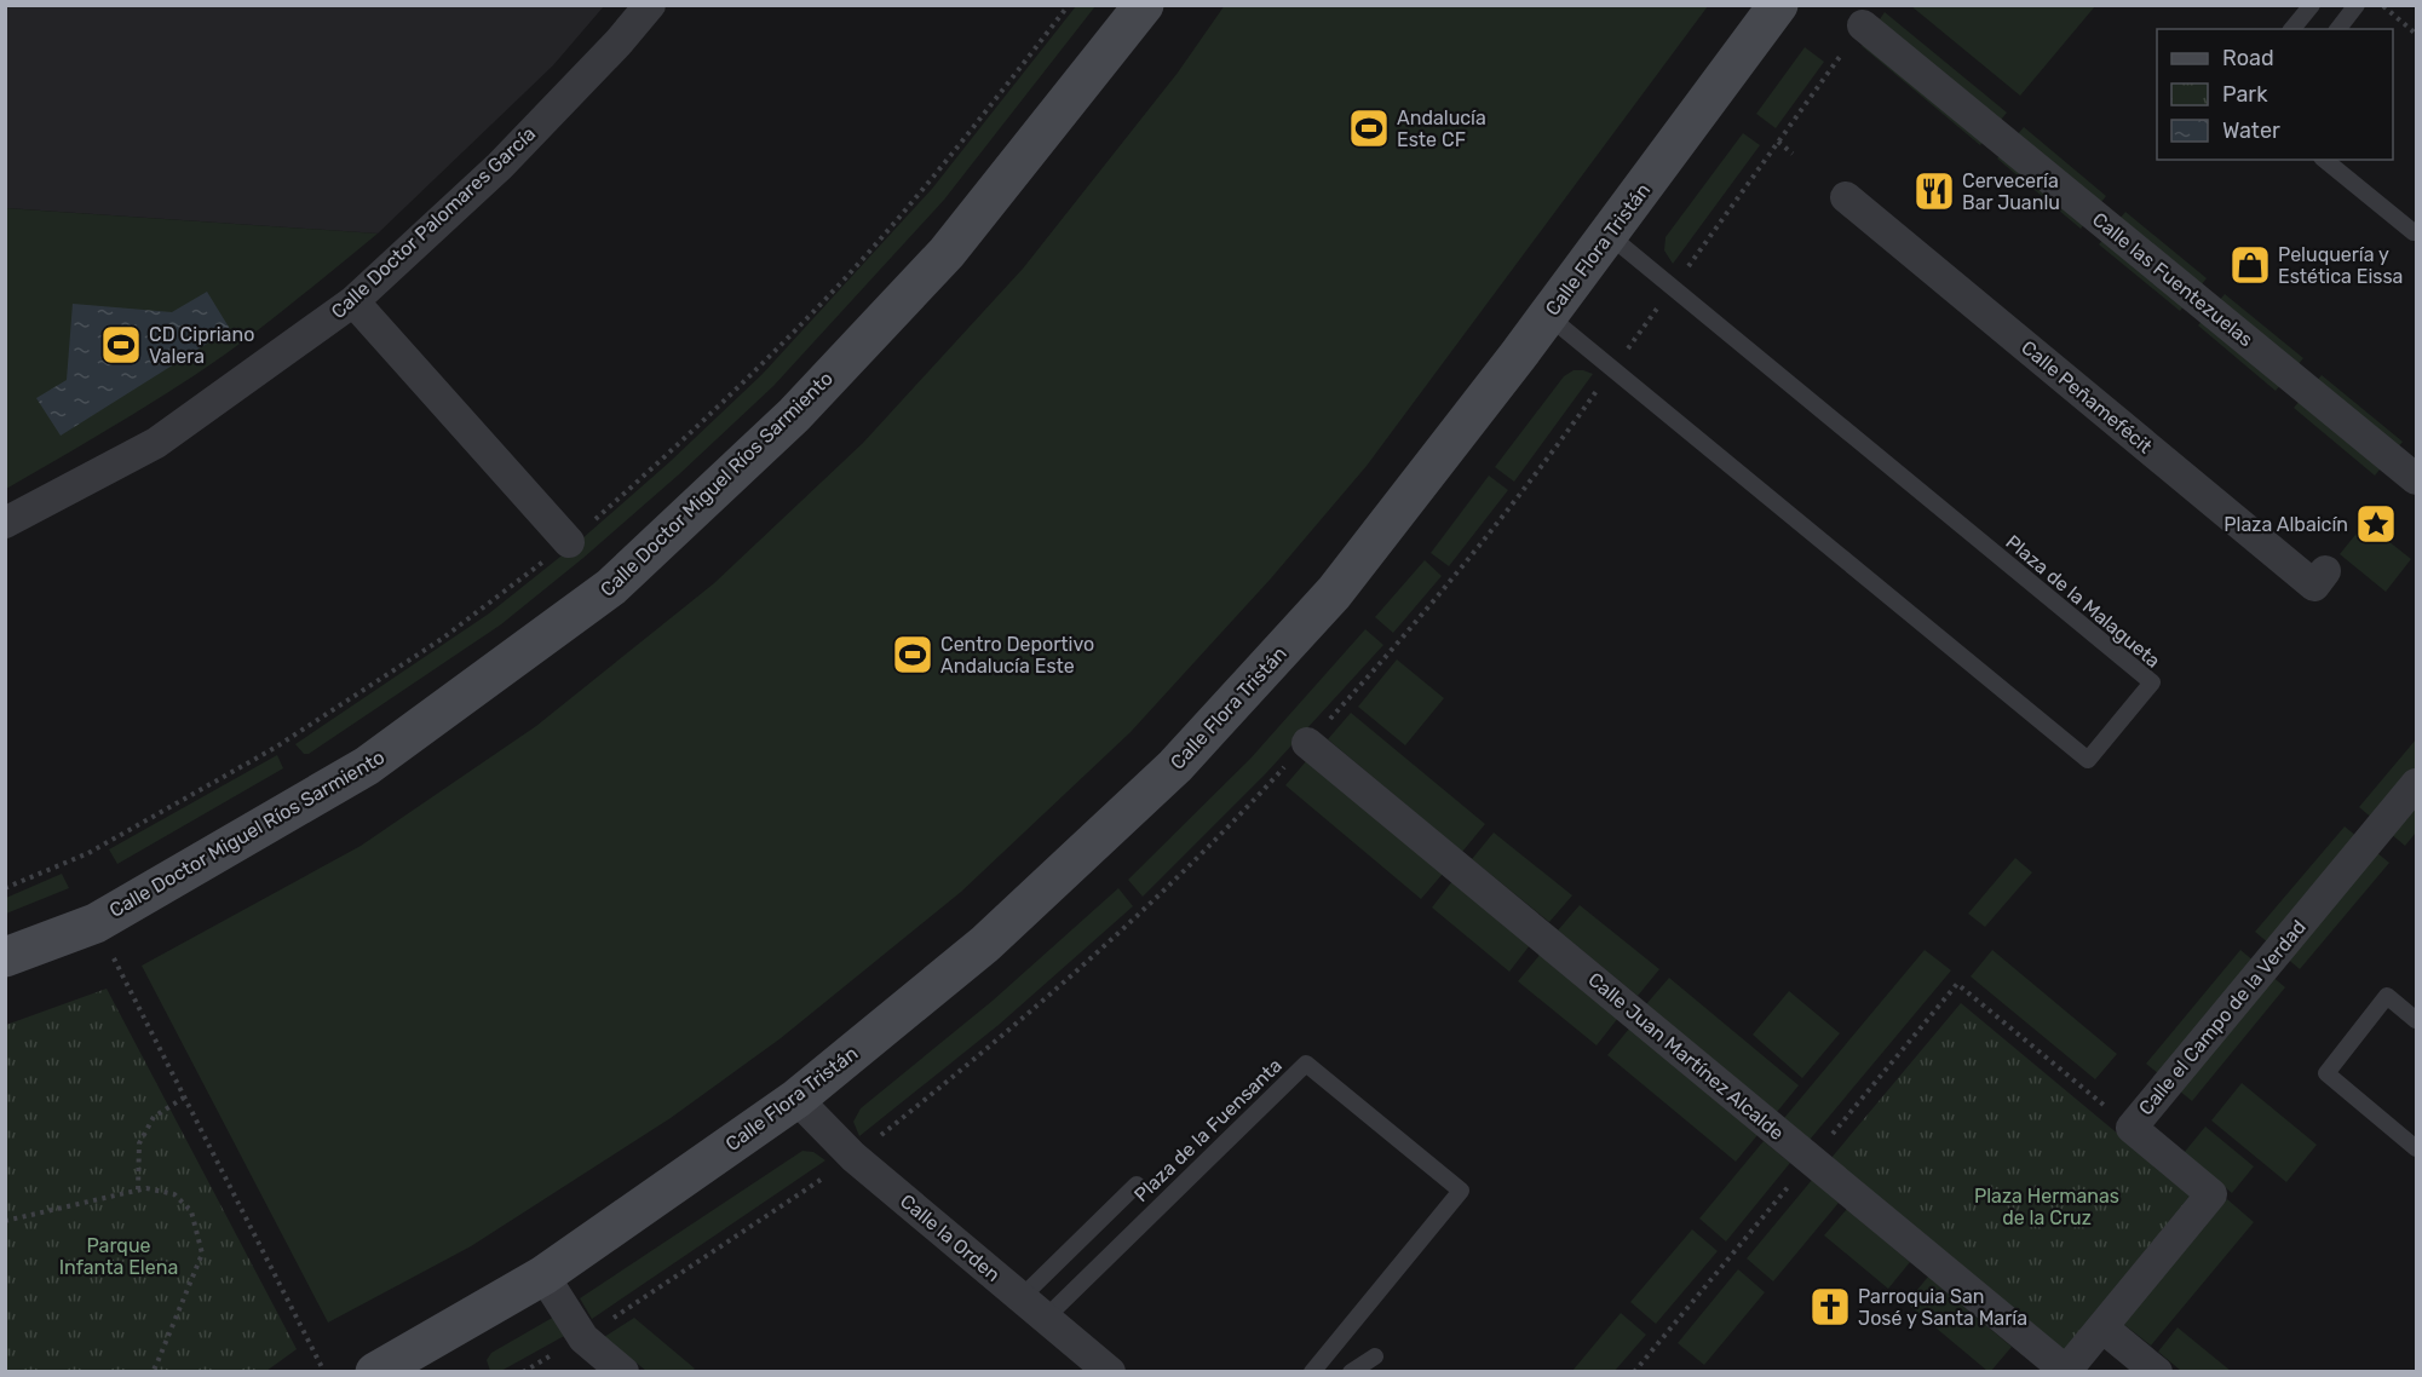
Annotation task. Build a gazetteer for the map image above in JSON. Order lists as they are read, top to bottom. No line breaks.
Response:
{"streets":{"street":["Calle Doctor Palomares García","Calle Flora Tristán","Calle las Fuentezuelas","Calle Peñamefécit","Calle Doctor Miguel Ríos Sarmiento","Calle el Campo de la Verdad","Calle Juan Martínez Alcalde","Calle la Orden"],"lane":["Plaza de la Malagueta","Plaza de la Fuensanta"]},"crossings":[["Calle Flora Tristán","Plaza de la Malagueta"],["Calle Flora Tristán","Calle la Orden"],["Calle el Campo de la Verdad","Calle Juan Martínez Alcalde"],["Plaza de la Fuensanta","Calle la Orden"]],"parks":["Plaza Hermanas de la Cruz","Parque Infanta Elena"],"places":{"sports":["Andalucía Este CF","CD Cipriano Valera","Centro Deportivo Andalucía Este"],"restaurant":["Cervecería Bar Juanlu"],"shop":["Peluquería y Estética Eissa"],"place":["Plaza Albaicín"],"church":["Parroquia San José y Santa María"]},"legend":["Road","Park","Water"]}
